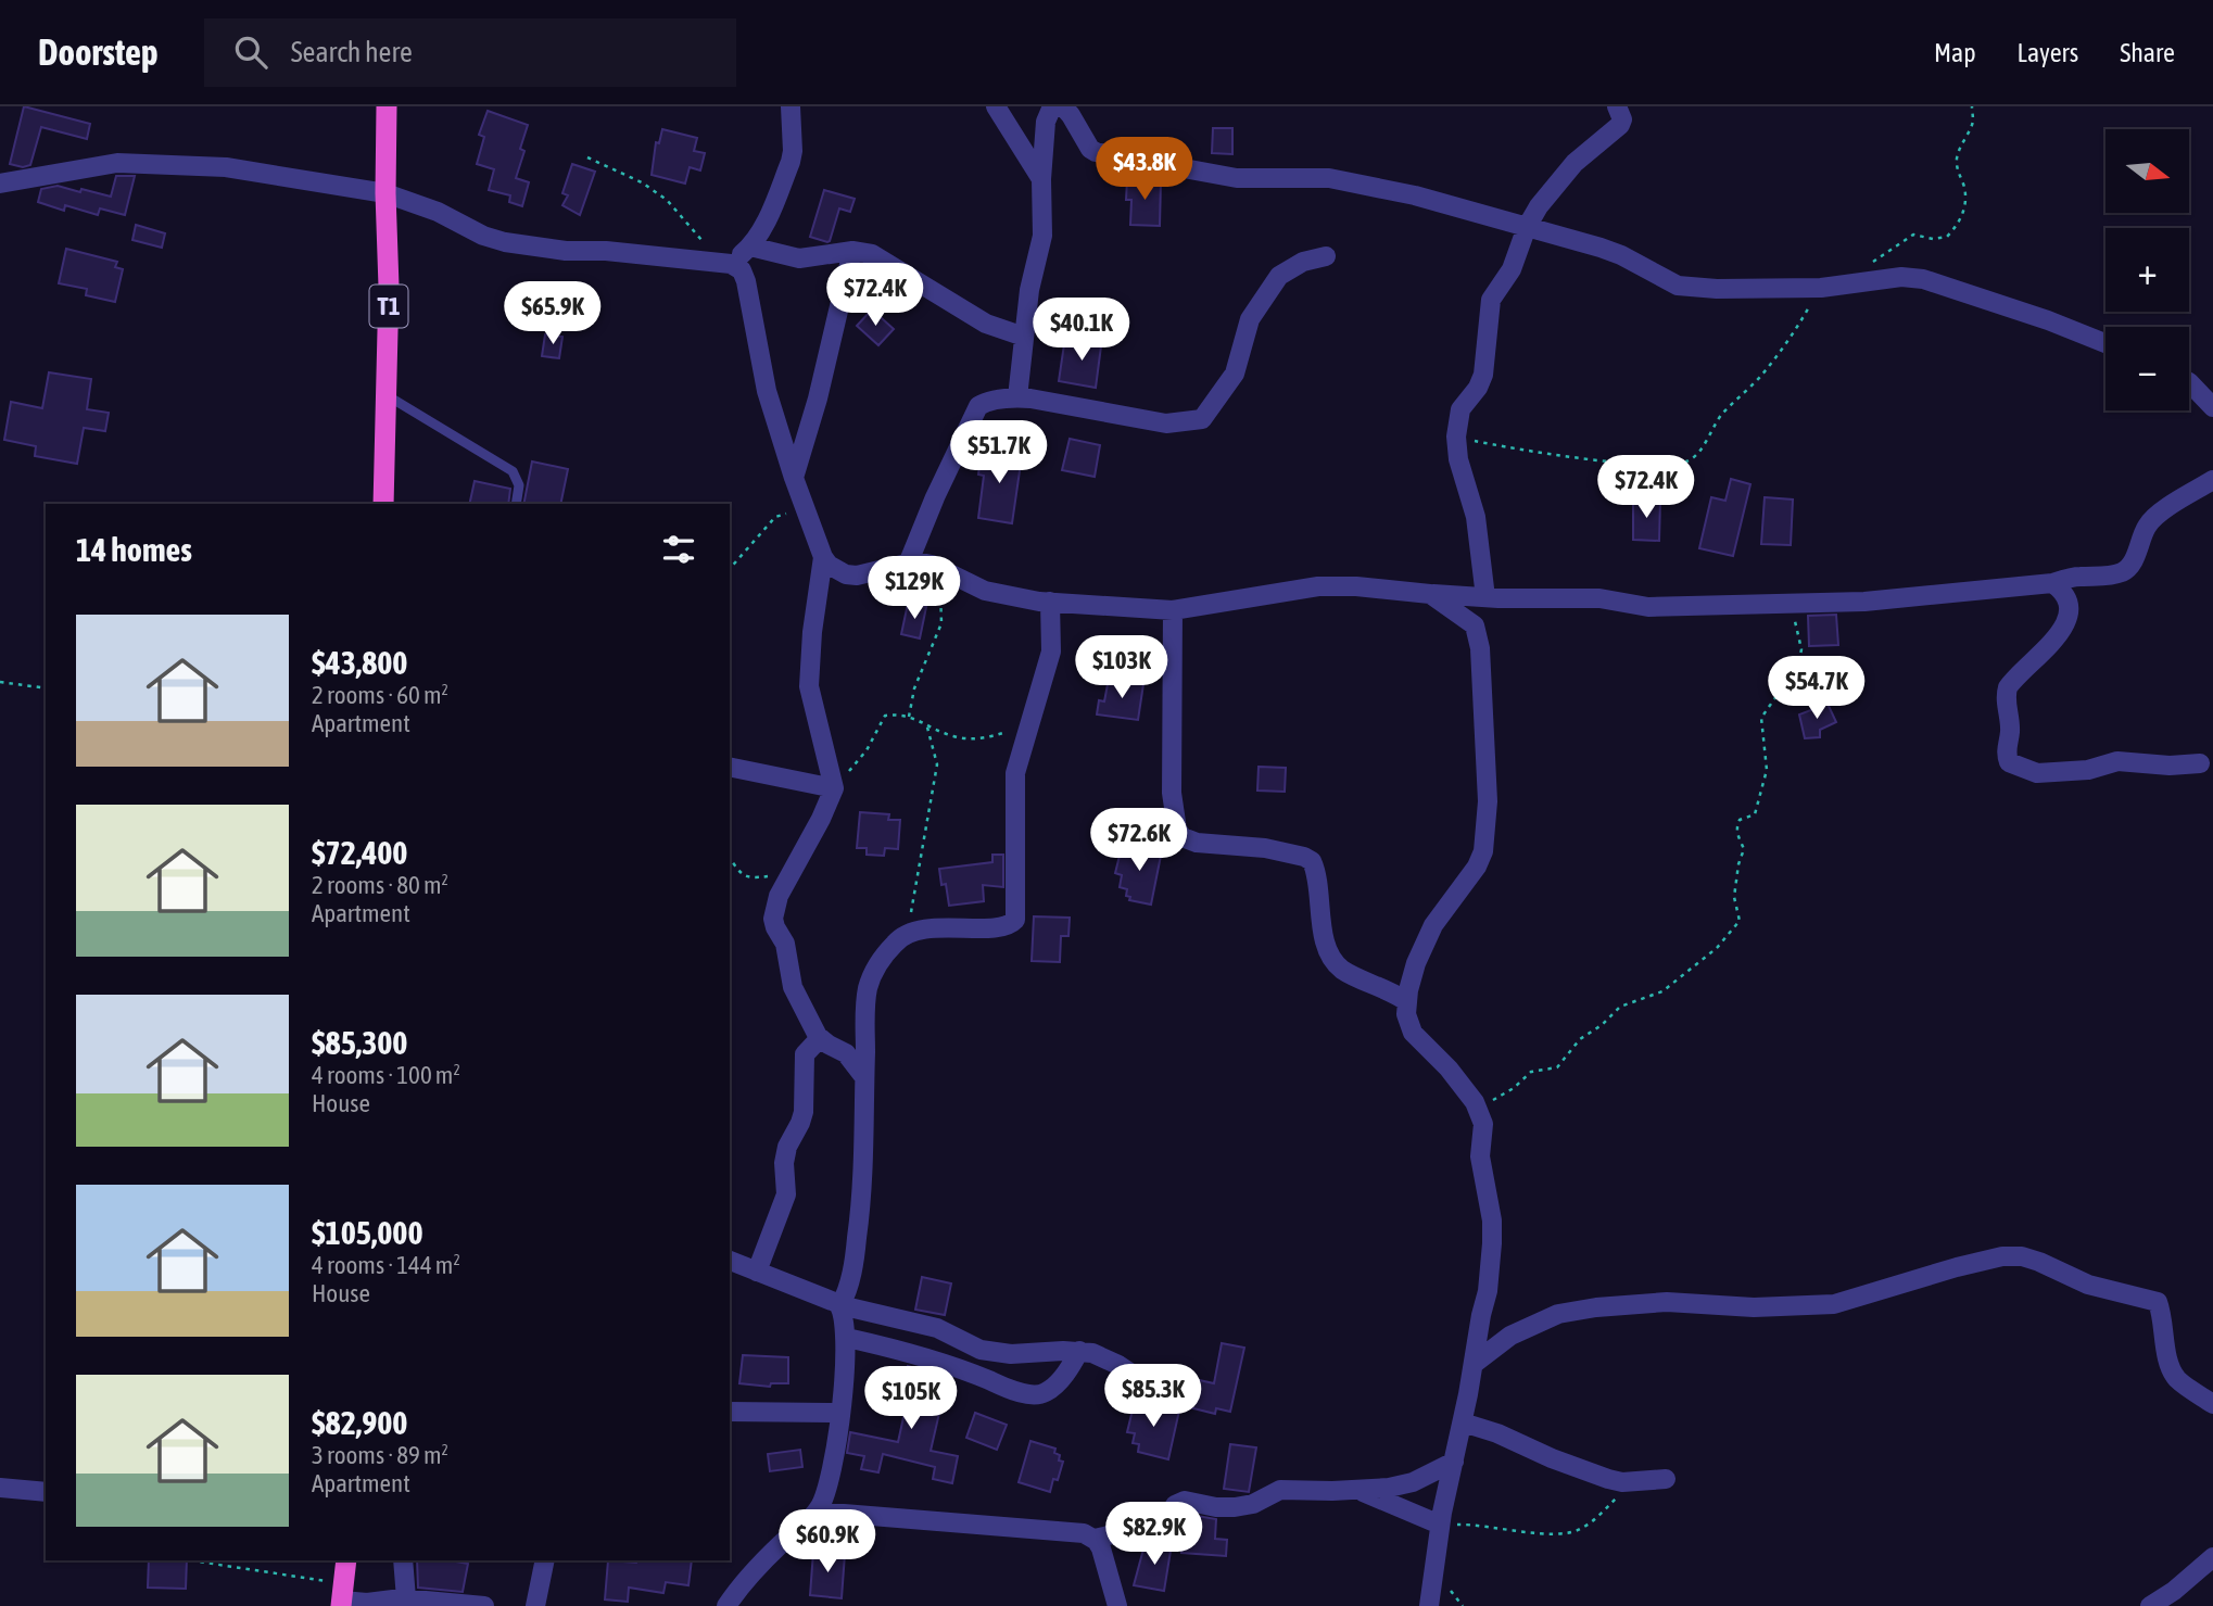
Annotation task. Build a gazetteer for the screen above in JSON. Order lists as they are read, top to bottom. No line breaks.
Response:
{"streets":{"highway":["T1"]},"north":"right","page":{"header":"Doorstep","search":"Search here","nav":["Map","Layers","Share"],"map_buttons":["+","−"],"price":["$43.8K","$72.4K","$65.9K","$40.1K","$51.7K","$72.4K","$129K","$103K","$54.7K","$72.6K","$85.3K","$105K","$82.9K","$60.9K"],"heading":"14 homes","list":[{"name":"$43,800","note":"2 rooms · 60 m² · Apartment"},{"name":"$72,400","note":"2 rooms · 80 m² · Apartment"},{"name":"$85,300","note":"4 rooms · 100 m² · House"},{"name":"$105,000","note":"4 rooms · 144 m² · House"},{"name":"$82,900","note":"3 rooms · 89 m² · Apartment"}]}}
